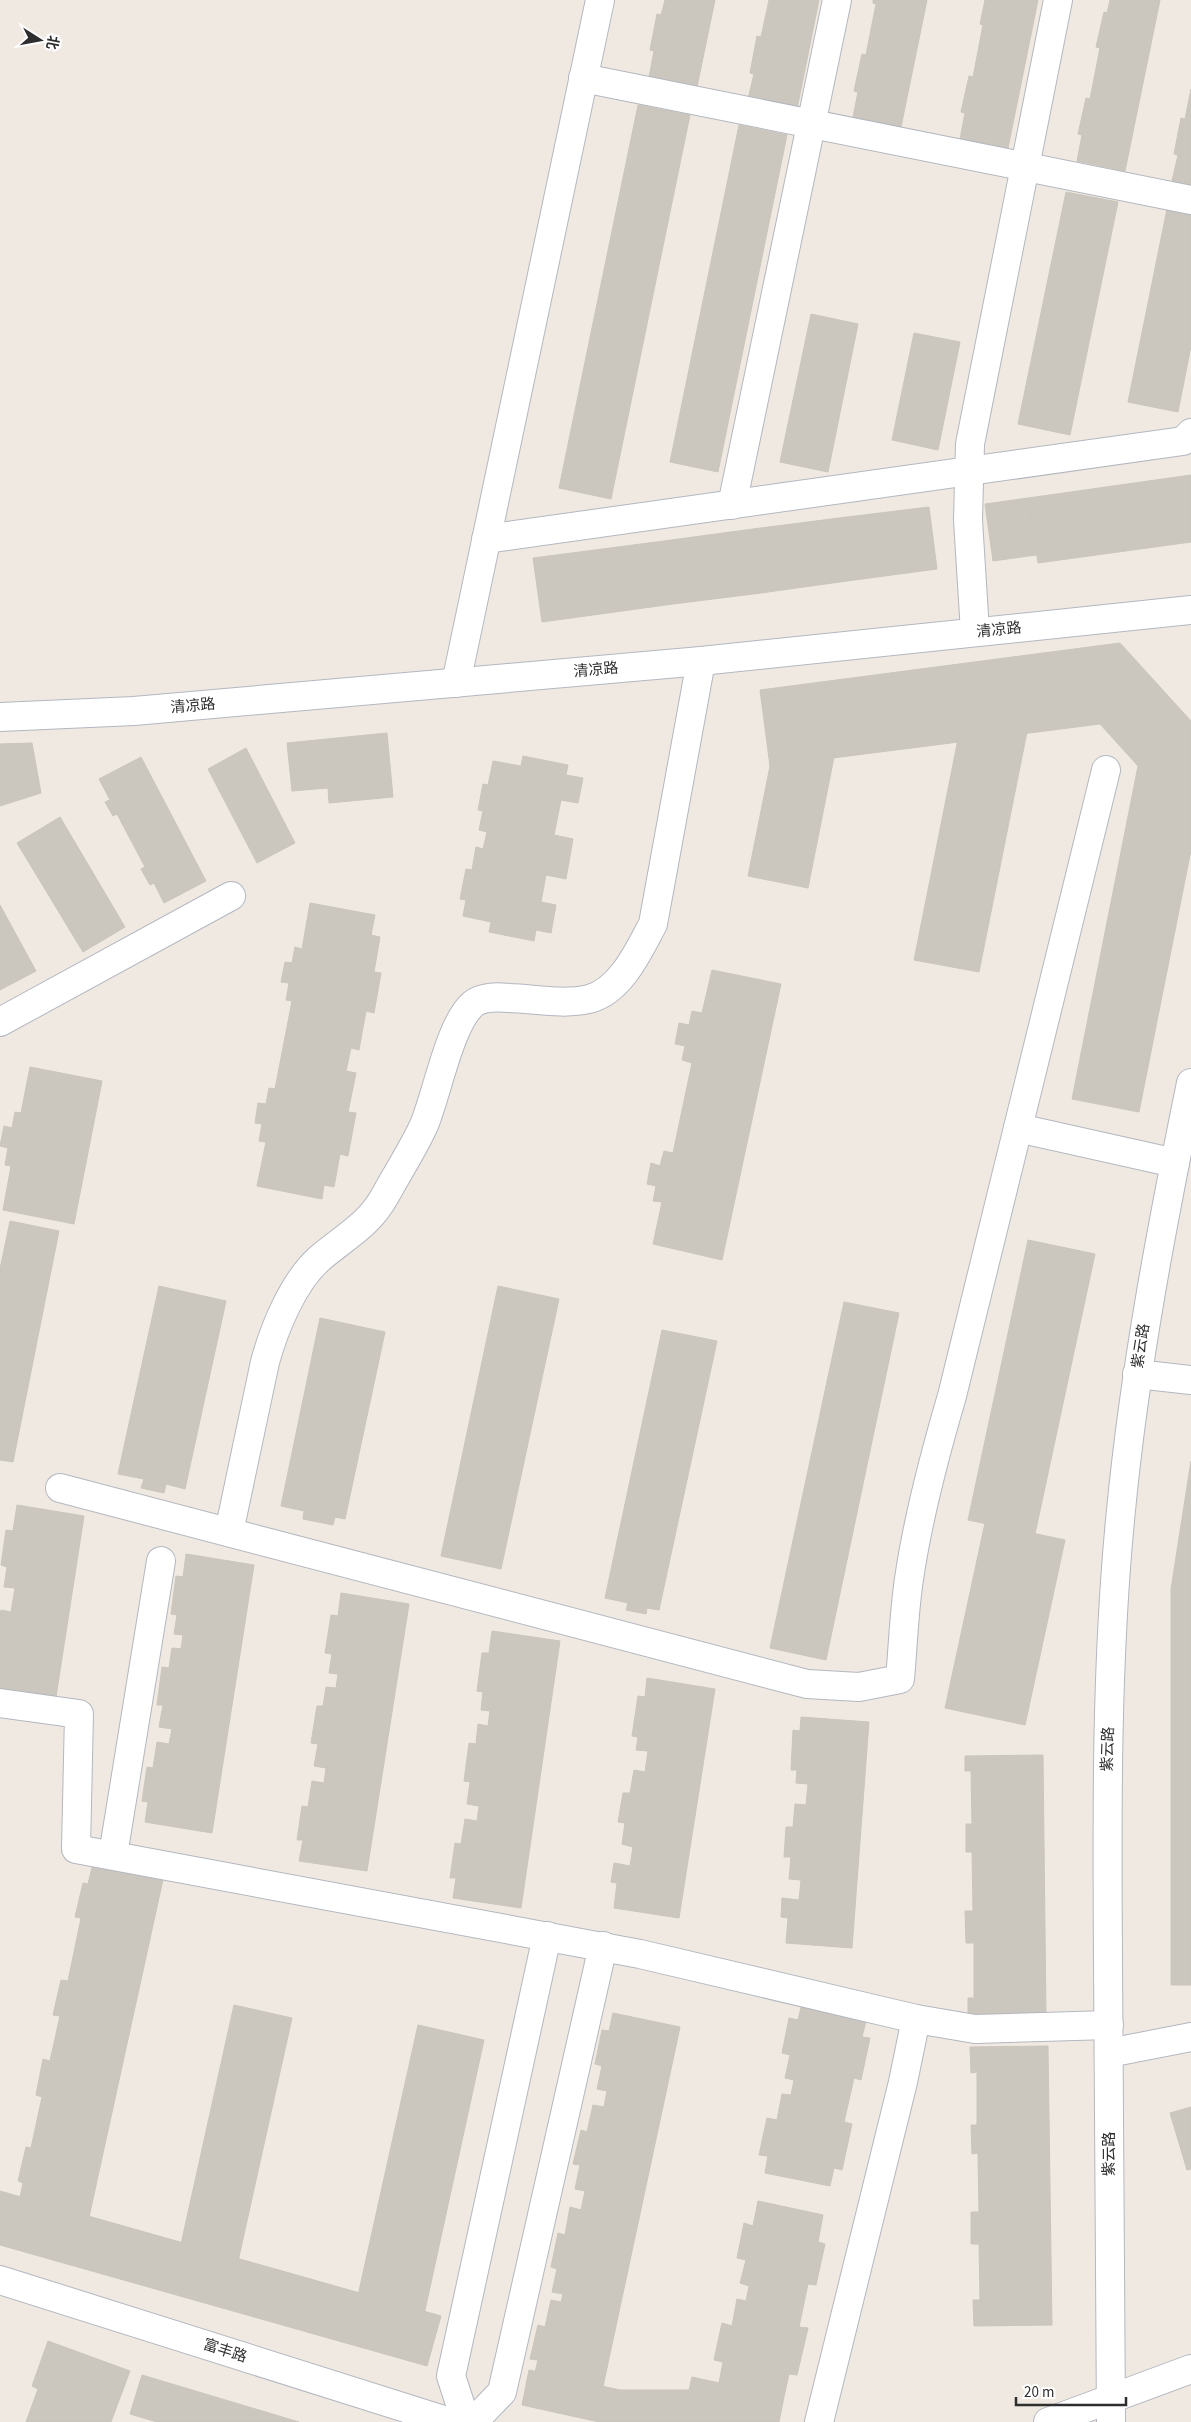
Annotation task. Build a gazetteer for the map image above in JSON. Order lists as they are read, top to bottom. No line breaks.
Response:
{"streets":{"street":["清凉路","紫云路","富丰路"]},"scale_bar":"20 m","north":"right"}
